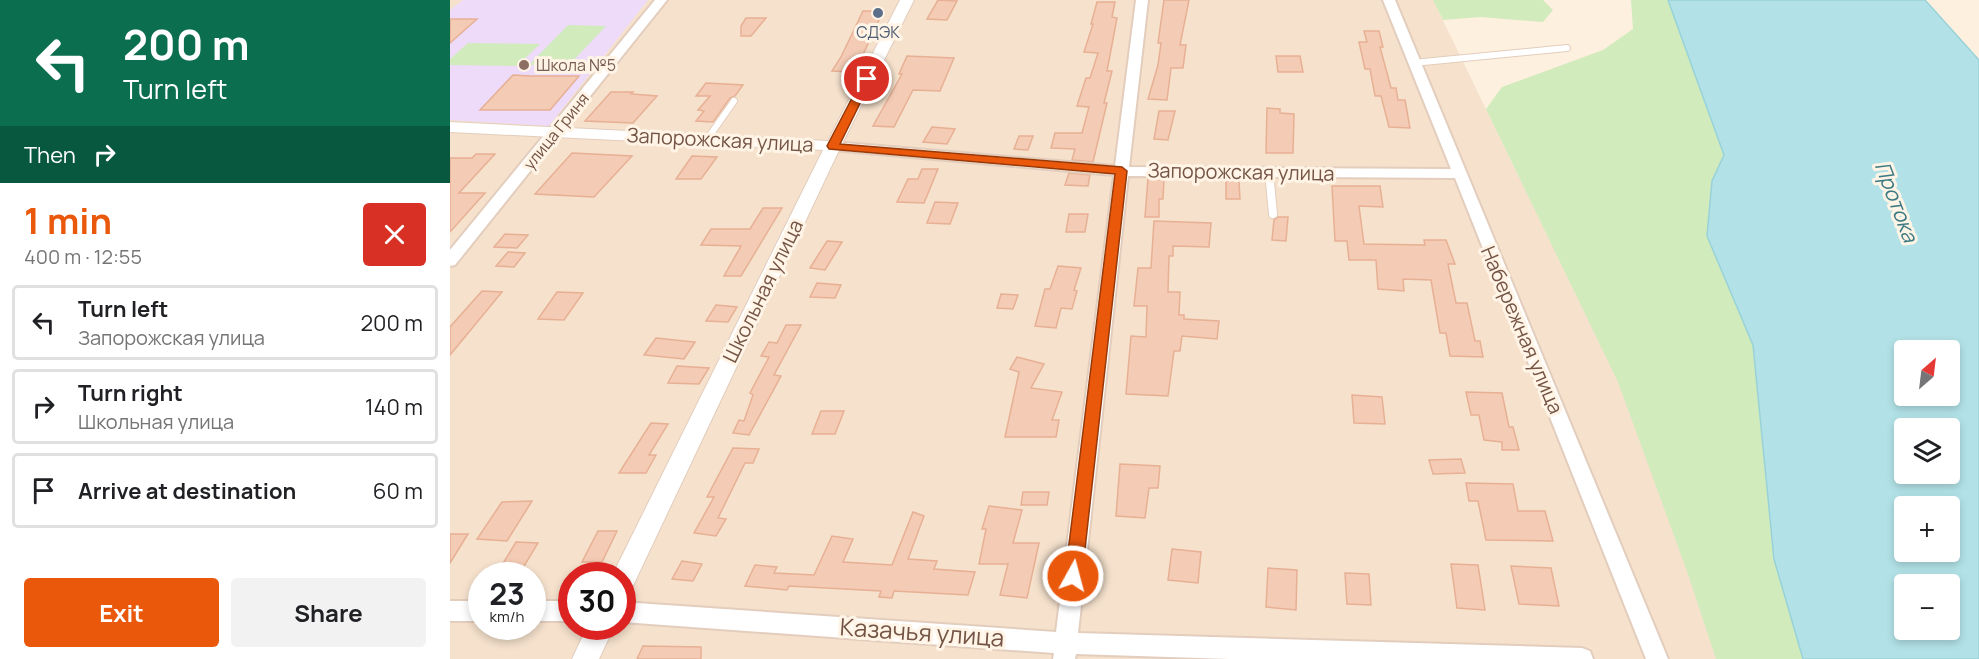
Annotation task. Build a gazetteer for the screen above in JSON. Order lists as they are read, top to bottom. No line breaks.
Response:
{"streets":{"street":["улица Гриня","Запорожская улица","Школьная улица","Набережная улица","Казачья улица"]},"crossings":[["улица Гриня","Запорожская улица"],["Запорожская улица","Школьная улица"],["Запорожская улица","Набережная улица"]],"water":["Протока"],"places":["СДЭК","Школа №5"],"north":"top right","page":{"turn":["200 m","Turn left"],"then":"Then","heading":["1 min","400 m · 12:55"],"list":[{"name":"Turn left","note":"Запорожская улица","value":"200 m"},{"name":"Turn right","note":"Школьная улица","value":"140 m"},{"name":"Arrive at destination","value":"60 m"}],"map_buttons":["+","−"],"speed":"23 km/h","limit":"30","buttons":["Exit","Share"]}}
